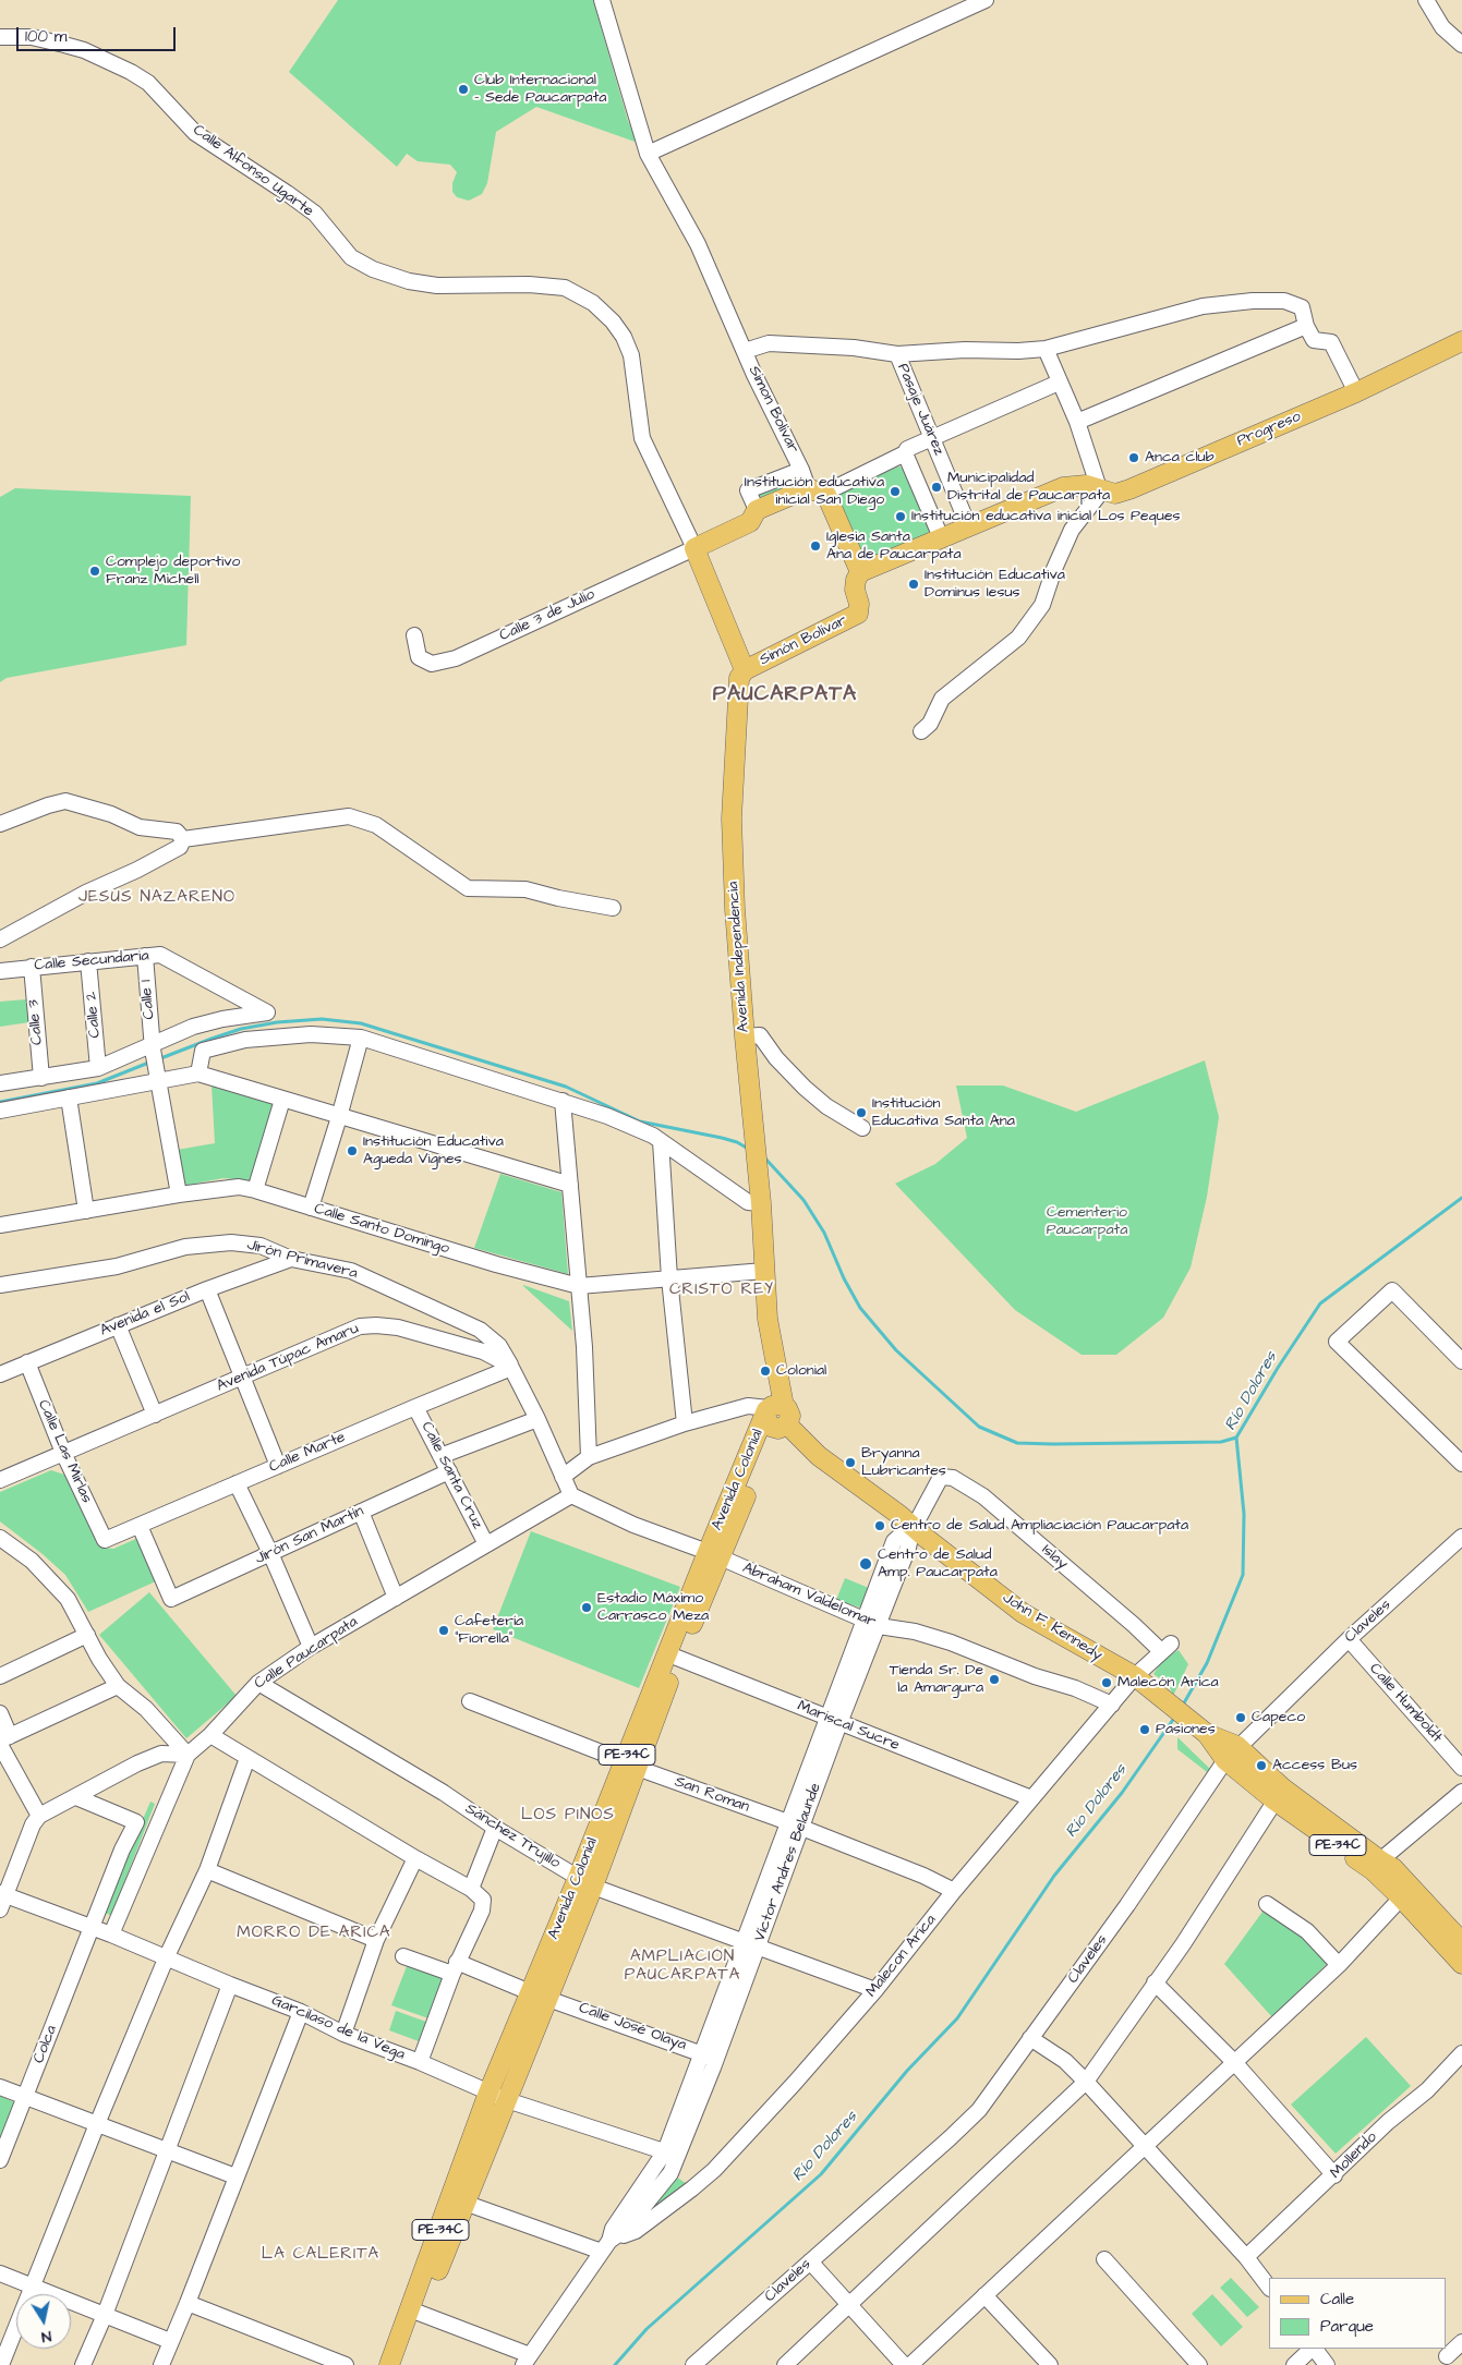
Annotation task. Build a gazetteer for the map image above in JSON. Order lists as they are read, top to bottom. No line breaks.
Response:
{"streets":{"main road":["Progreso","Simón Bolívar","Avenida Independencia","Avenida Colonial","John F. Kennedy","PE-34C"],"street":["Calle Alfonso Ugarte","Simon Bolivar","Pasaje Juárez","Calle 3 de Julio","Calle Secundaria","Calle 1","Calle 2","Calle 3","Calle Santo Domingo","Jirón Primavera","Avenida el Sol","Avenida Túpac Amaru","Calle Las Mirlas","Calle Marte","Calle Santa Cruz","Jirón San Martín","Islay","Abraham Valdelomar","Claveles","Calle Paucarpata","Calle Humboldt","Mariscal Sucre","San Roman","Sánchez Trujillo","Víctor Andres Belaunde","Malecon Arica","Calle José Olaya","Garcilaso de la Vega","Colca","Mollendo"]},"crossings":[["Calle Alfonso Ugarte","Calle 3 de Julio"],["Pasaje Juárez","Progreso"],["Progreso","Simón Bolívar"],["Simón Bolívar","Avenida Independencia"],["Avenida Independencia","Calle Santo Domingo"],["Avenida Independencia","Avenida Colonial"],["Avenida Independencia","John F. Kennedy"],["Calle Secundaria","Calle 1"],["Calle Secundaria","Calle 2"],["Calle Secundaria","Calle 3"],["Calle 1","Calle Santo Domingo"],["Jirón Primavera","Avenida el Sol"],["Jirón Primavera","Avenida Túpac Amaru"],["Jirón Primavera","Calle Marte"],["Avenida el Sol","Calle Las Mirlas"],["Avenida Túpac Amaru","Calle Las Mirlas"],["Avenida Túpac Amaru","Calle Marte"],["Calle Las Mirlas","Calle Marte"],["Calle Marte","Calle Santa Cruz"],["Calle Marte","Jirón San Martín"],["Calle Santa Cruz","Jirón San Martín"],["Calle Santa Cruz","Calle Paucarpata"],["Avenida Colonial","Abraham Valdelomar"],["Avenida Colonial","John F. Kennedy"],["Avenida Colonial","Mariscal Sucre"],["Avenida Colonial","San Roman"],["Avenida Colonial","Sánchez Trujillo"],["Avenida Colonial","Calle José Olaya"],["Avenida Colonial","Garcilaso de la Vega"],["Islay","Víctor Andres Belaunde"],["Islay","Malecon Arica"],["Abraham Valdelomar","Calle Paucarpata"],["Abraham Valdelomar","Víctor Andres Belaunde"],["Abraham Valdelomar","Malecon Arica"],["Claveles","John F. Kennedy"],["Claveles","Calle Humboldt"],["Claveles","PE-34C"],["John F. Kennedy","PE-34C"],["John F. Kennedy","Víctor Andres Belaunde"],["John F. Kennedy","Malecon Arica"],["Calle Paucarpata","Sánchez Trujillo"],["Mariscal Sucre","Víctor Andres Belaunde"],["Mariscal Sucre","Malecon Arica"],["San Roman","Víctor Andres Belaunde"],["San Roman","Malecon Arica"],["Sánchez Trujillo","Víctor Andres Belaunde"],["Sánchez Trujillo","Malecon Arica"],["Víctor Andres Belaunde","Malecon Arica"],["Víctor Andres Belaunde","Calle José Olaya"],["Víctor Andres Belaunde","Garcilaso de la Vega"],["Garcilaso de la Vega","Colca"]],"districts":["PAUCARPATA","JESUS NAZARENO","CRISTO REY","LOS PINOS","MORRO DE ARICA","AMPLIACIÓN PAUCARPATA","LA CALERITA"],"water":["Río Dolores"],"parks":["Cementerio Paucarpata"],"places":["Club Internacional - Sede Paucarpata","Anca club","Municipalidad Distrital de Paucarpata","Institución educativa inicial San Diego","Institución educativa inicial Los Peques","Iglesia Santa Ana de Paucarpata","Complejo deportivo Franz Michell","Institución Educativa Dominus Iesus","Institución Educativa Santa Ana","Institución Educativa Agueda Vignes","Colonial","Bryanna Lubricantes","Centro de Salud Ampliaciación Paucarpata","Centro de Salud Amp. Paucarpata","Estadio Máximo Carrasco Meza","Cafetería \"Fiorella\"","Tienda Sr. De la Amargura","Malecón Arica","Capeco","Pasiones","Access Bus"],"legend":["Calle","Parque"],"scale_bar":"100 m","north":"bottom"}
